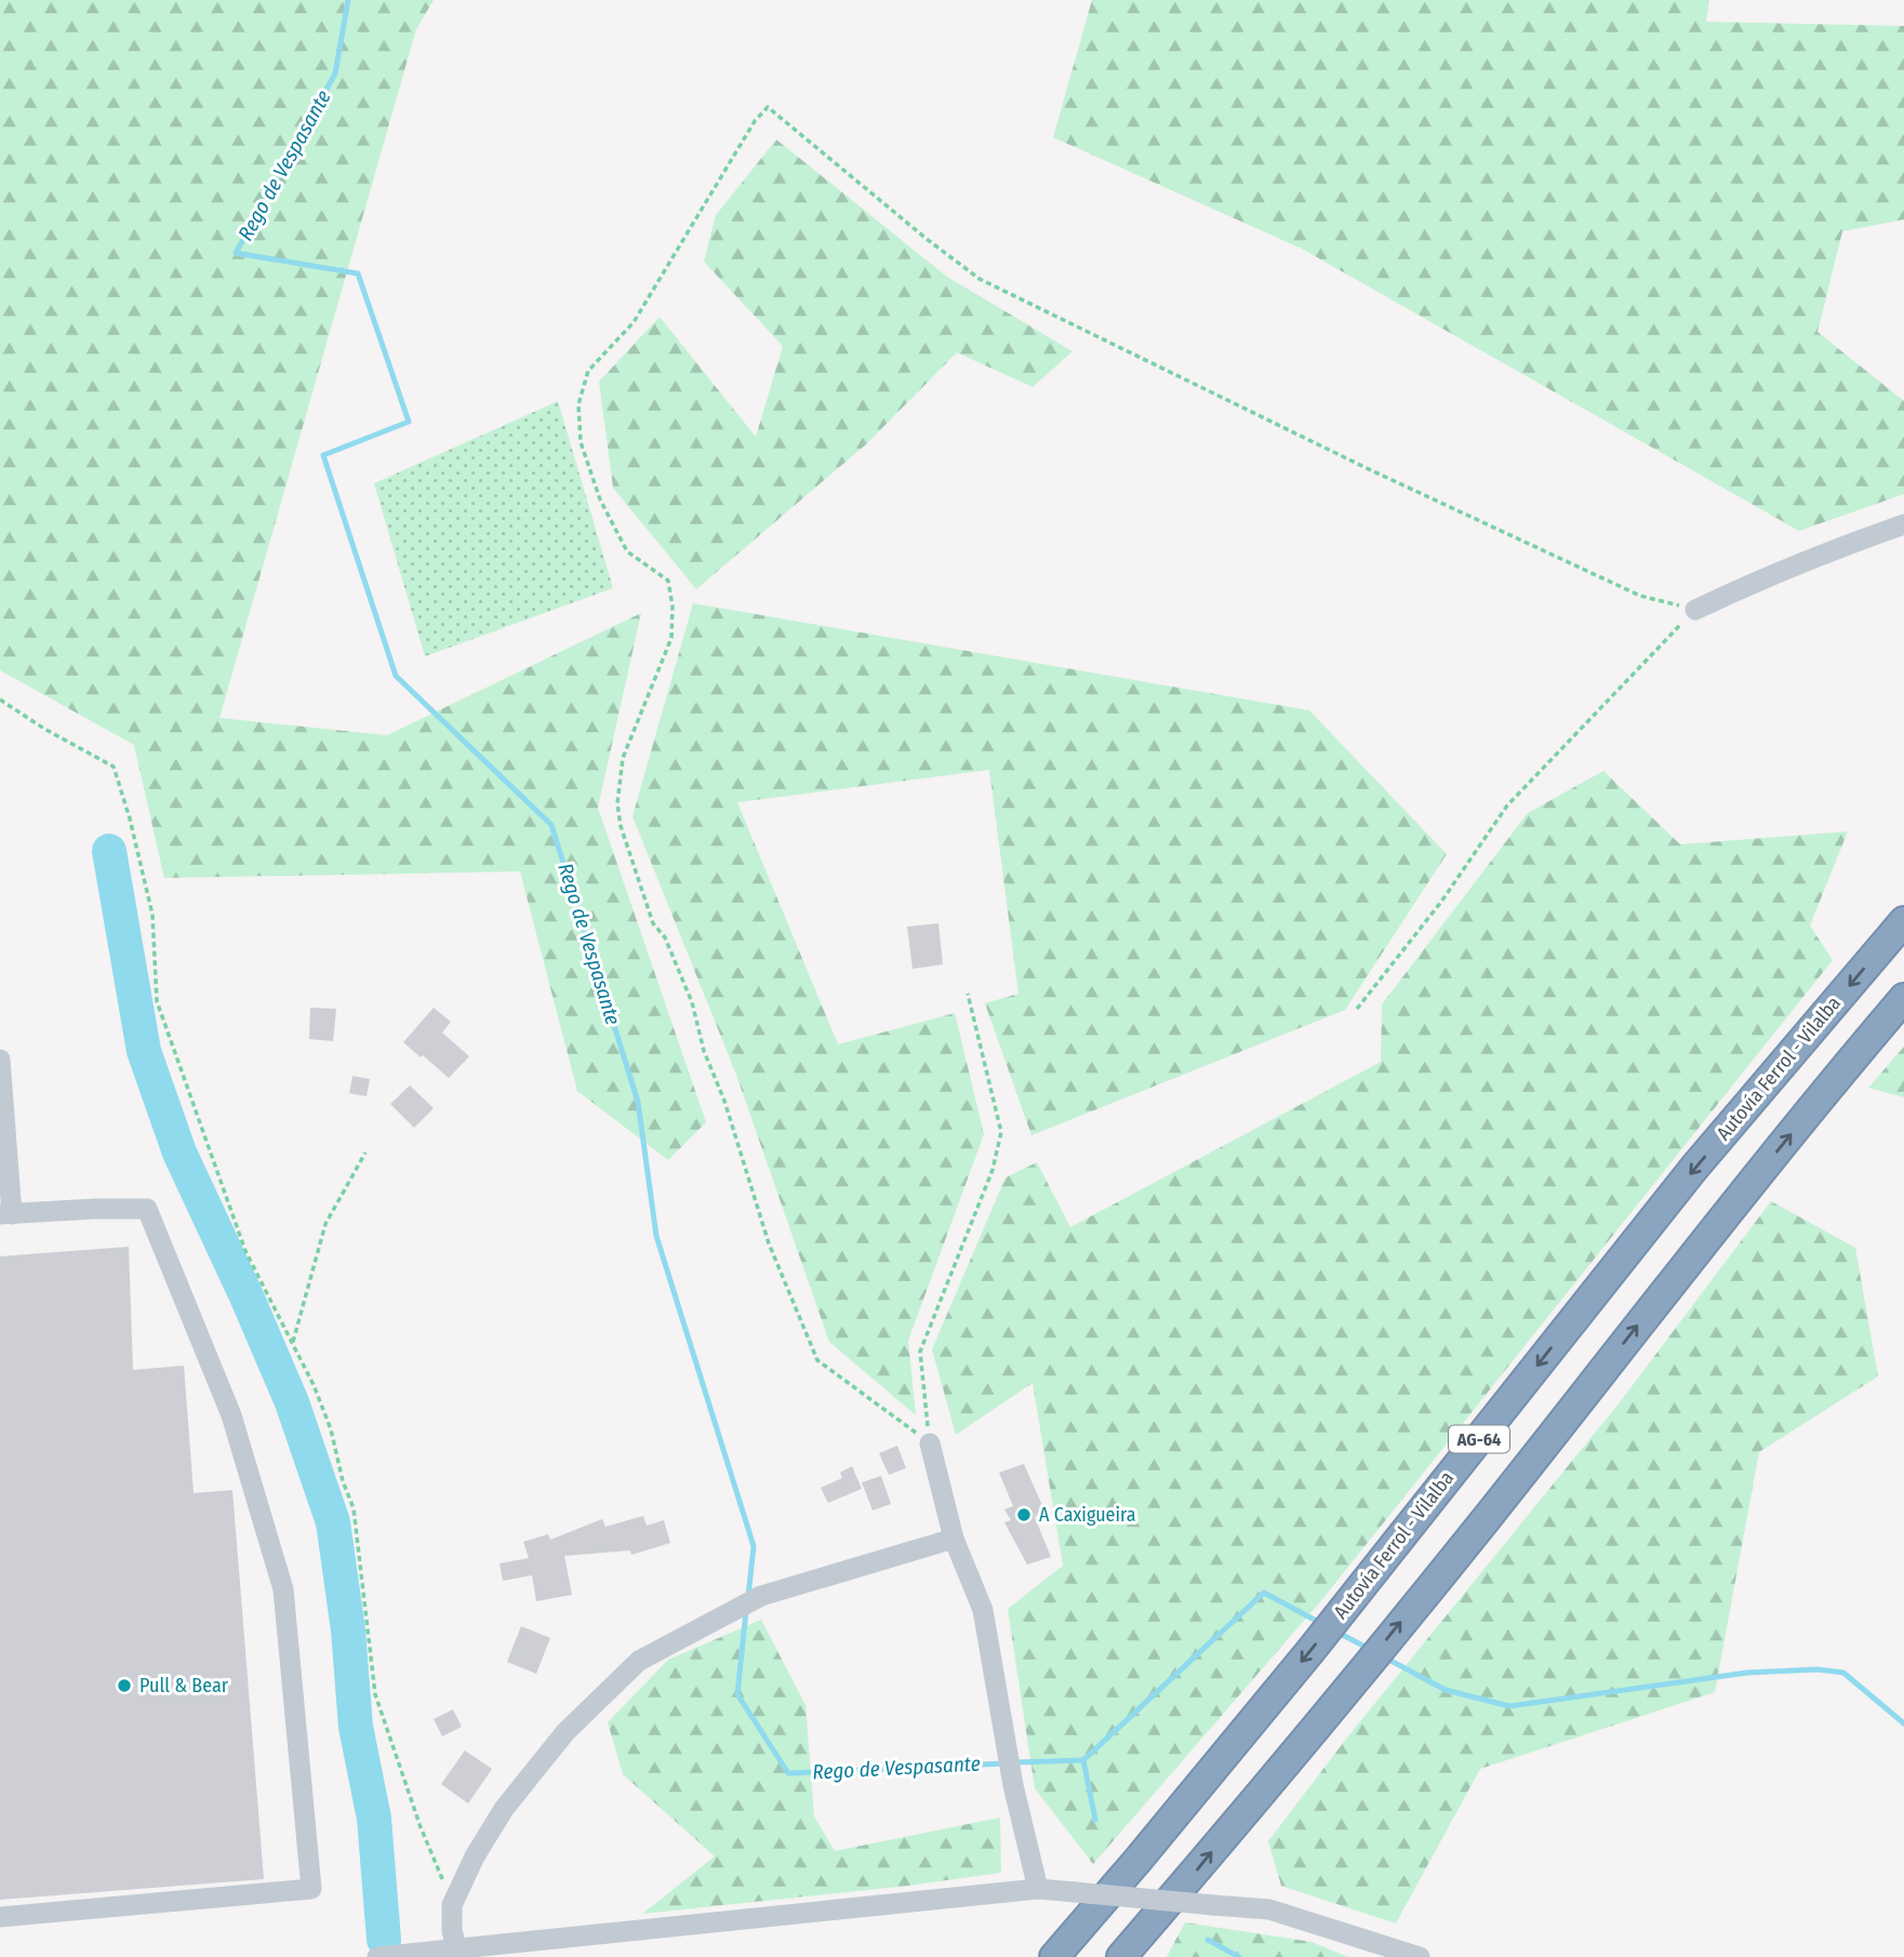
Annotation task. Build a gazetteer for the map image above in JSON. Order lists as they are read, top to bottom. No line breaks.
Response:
{"streets":{"highway":["Autovía Ferrol - Vilalba","AG-64"]},"water":["Rego de Vespasante"],"places":["A Caxigueira","Pull & Bear"]}
